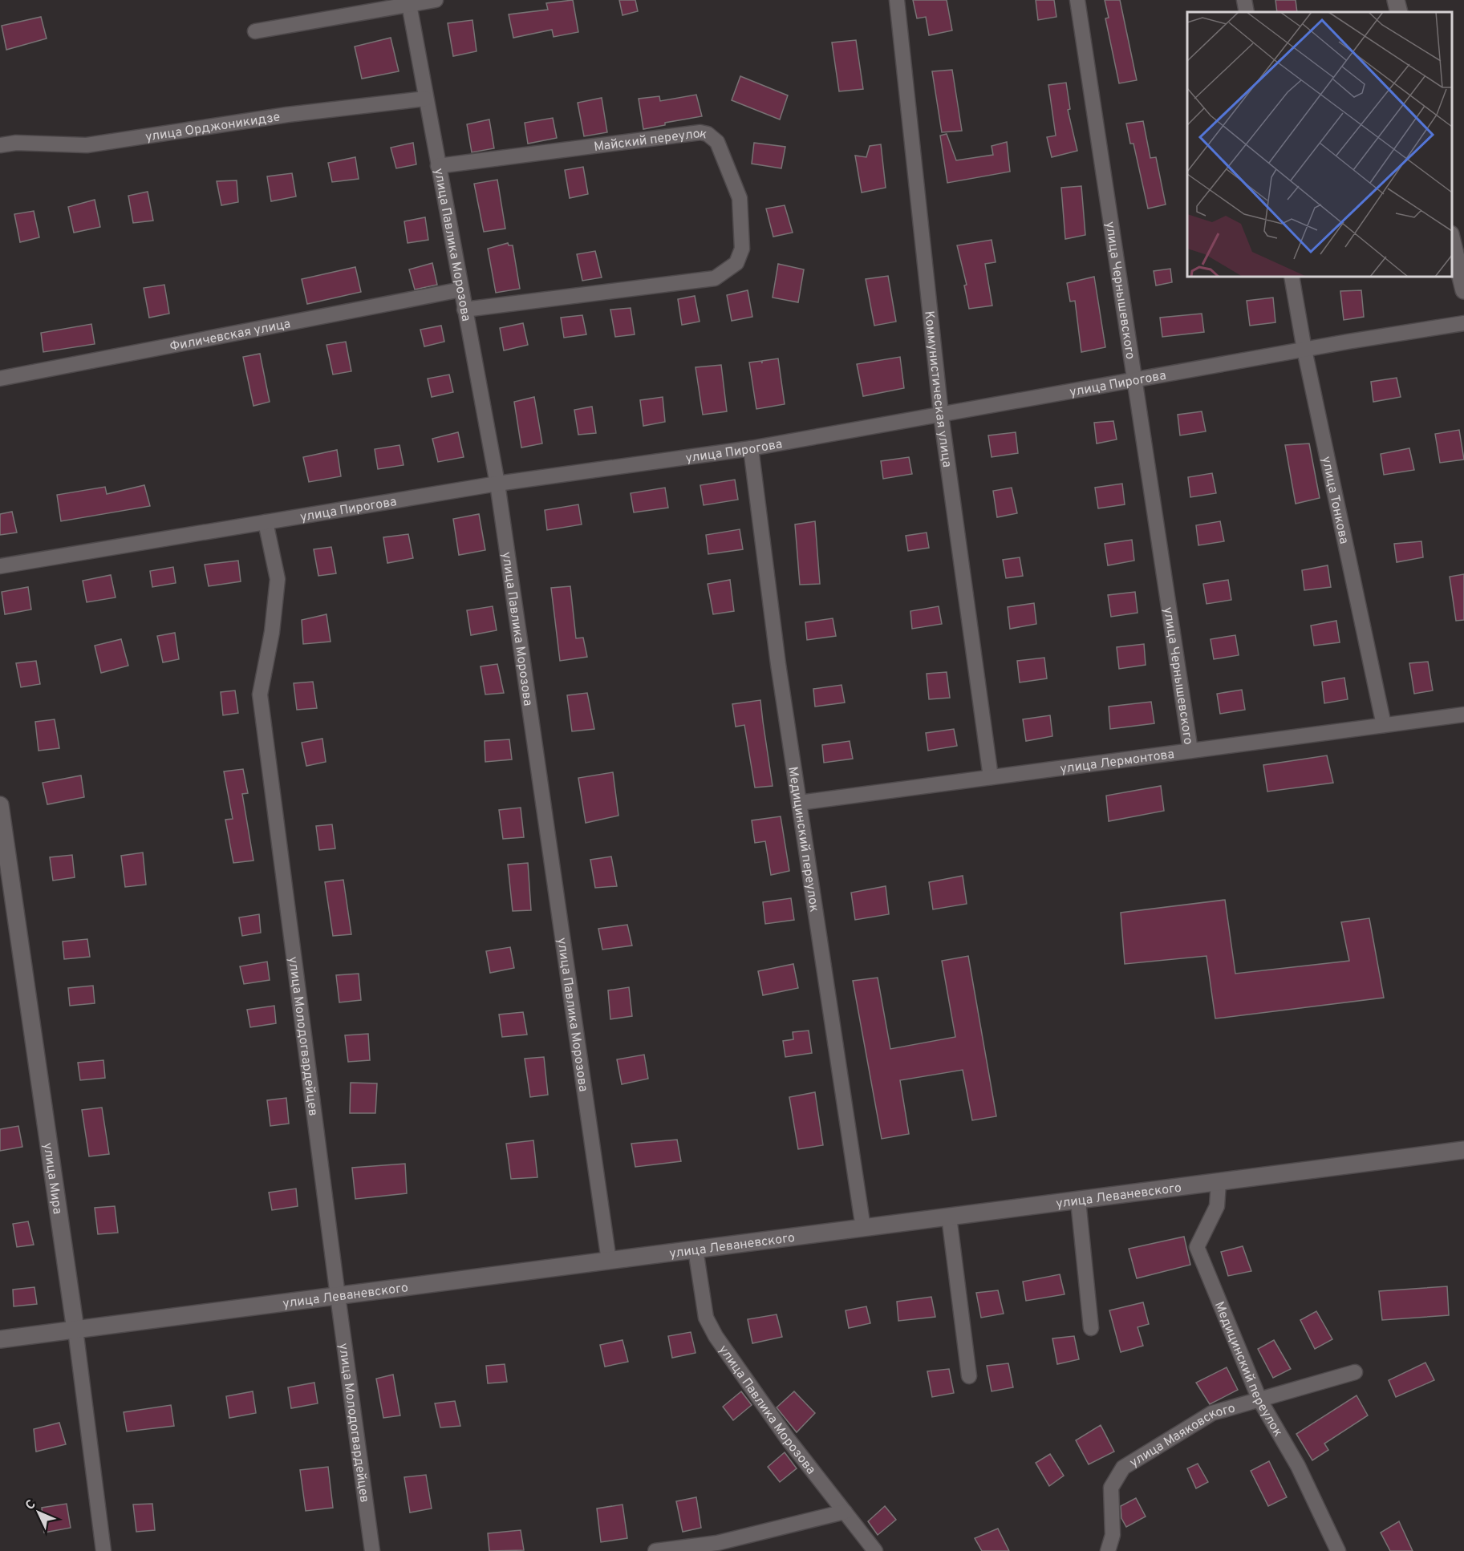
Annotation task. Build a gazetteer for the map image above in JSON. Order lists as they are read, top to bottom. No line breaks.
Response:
{"streets":{"street":["улица Орджоникидзе","Майский переулок","улица Павлика Морозова","улица Чернышевского","Филичевская улица","улица Пирогова","Коммунистическая улица","улица Тонкова","улица Лермонтова","Медицинский переулок","улица Молодогвардейцев","улица Мира","улица Леваневского","улица Маяковского"]},"crossings":[["улица Орджоникидзе","улица Павлика Морозова"],["Майский переулок","улица Павлика Морозова"],["улица Павлика Морозова","Филичевская улица"],["улица Павлика Морозова","улица Пирогова"],["улица Павлика Морозова","улица Леваневского"],["улица Чернышевского","улица Пирогова"],["улица Чернышевского","улица Лермонтова"],["улица Пирогова","Коммунистическая улица"],["улица Пирогова","улица Тонкова"],["улица Пирогова","Медицинский переулок"],["улица Пирогова","улица Молодогвардейцев"],["Коммунистическая улица","улица Лермонтова"],["улица Тонкова","улица Лермонтова"],["улица Лермонтова","Медицинский переулок"],["Медицинский переулок","улица Леваневского"],["Медицинский переулок","улица Маяковского"],["улица Молодогвардейцев","улица Леваневского"],["улица Мира","улица Леваневского"]],"north":"top left"}
